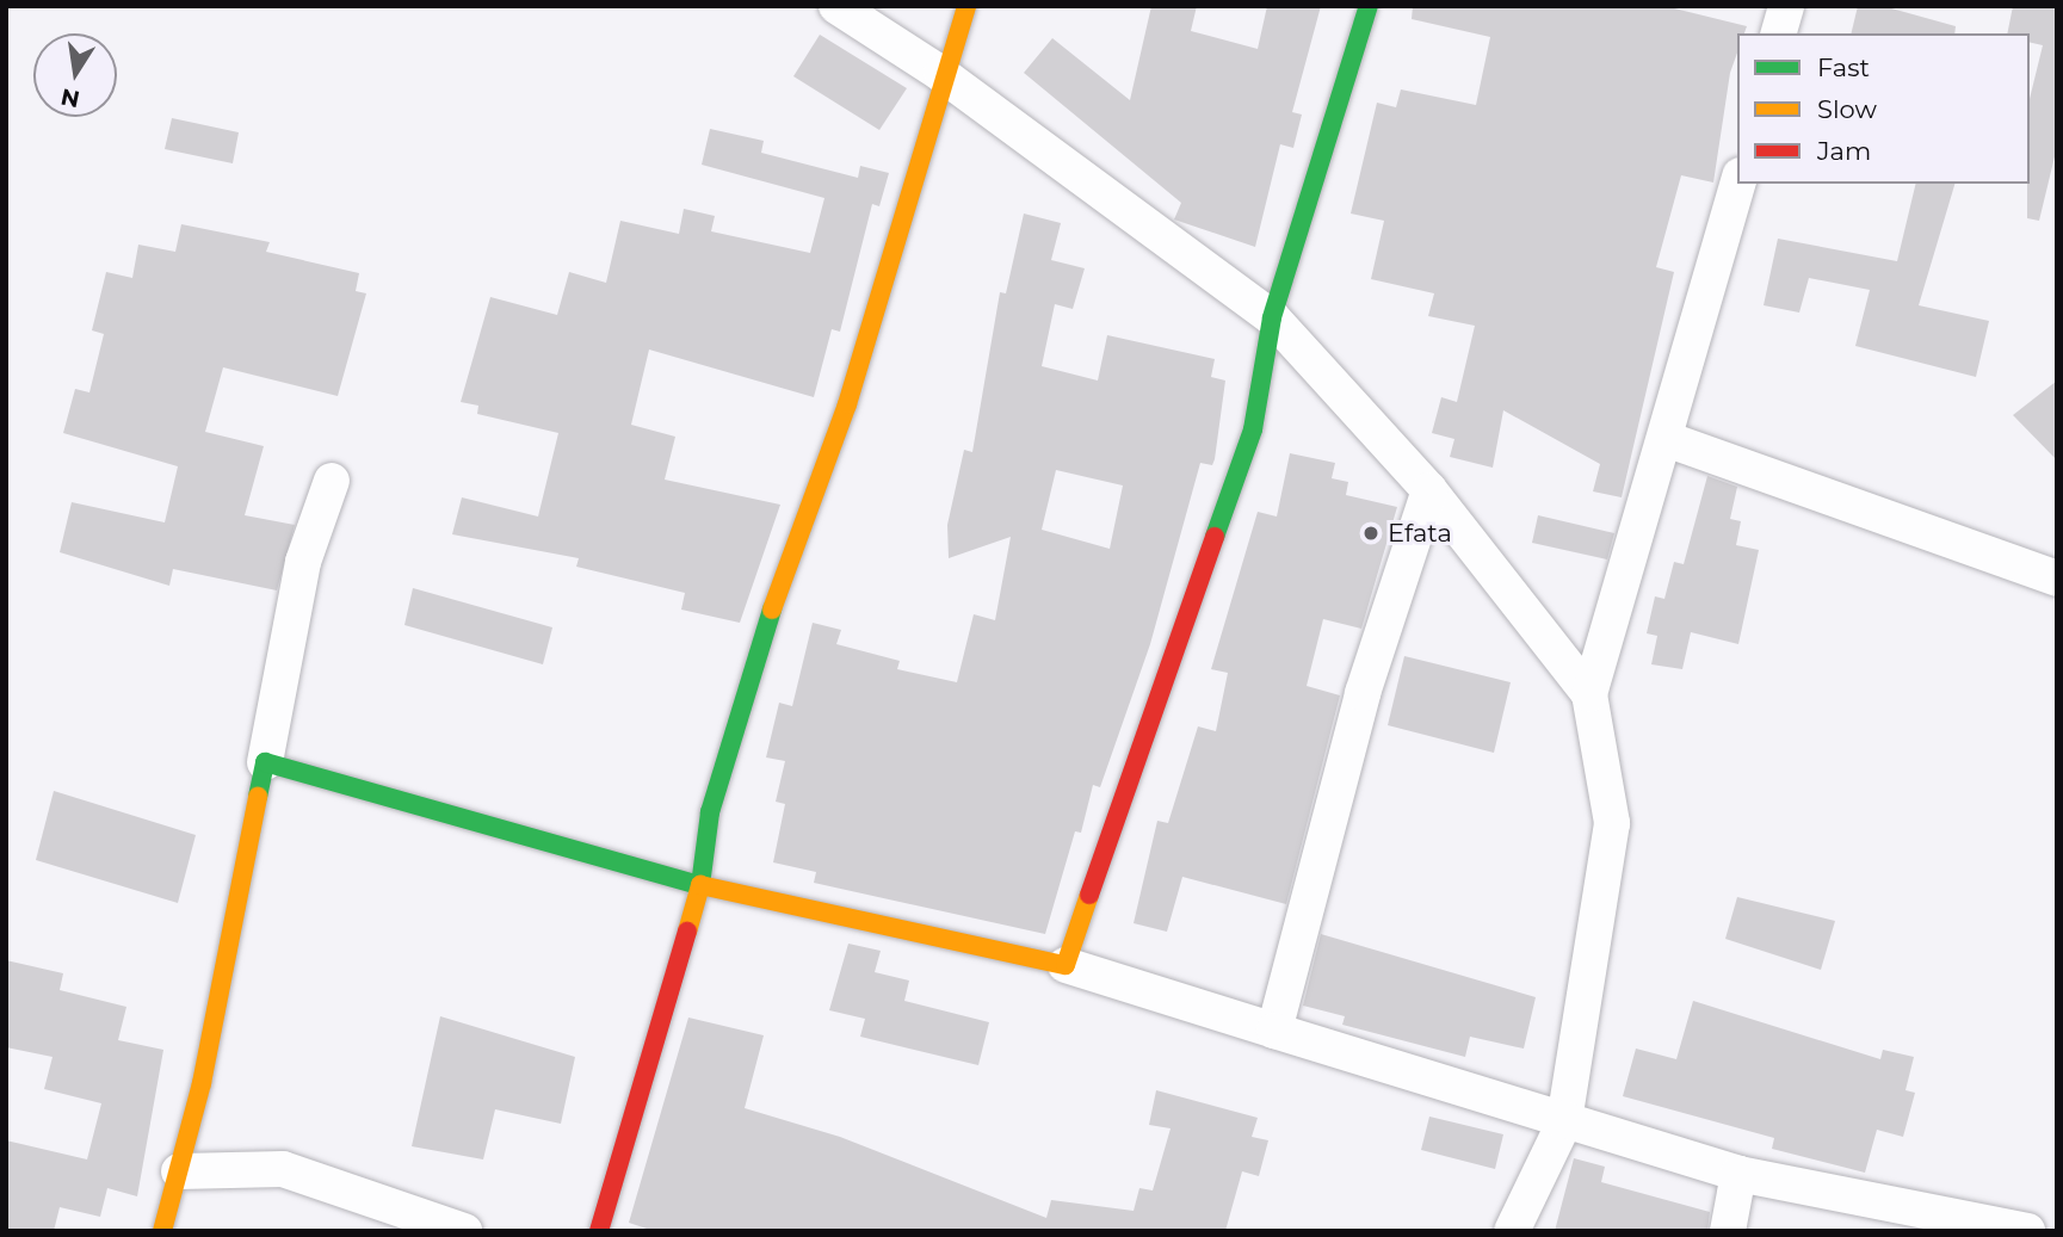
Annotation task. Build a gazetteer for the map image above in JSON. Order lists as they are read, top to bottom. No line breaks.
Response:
{"places":["Efata"],"legend":["Fast","Slow","Jam"],"north":"bottom"}
